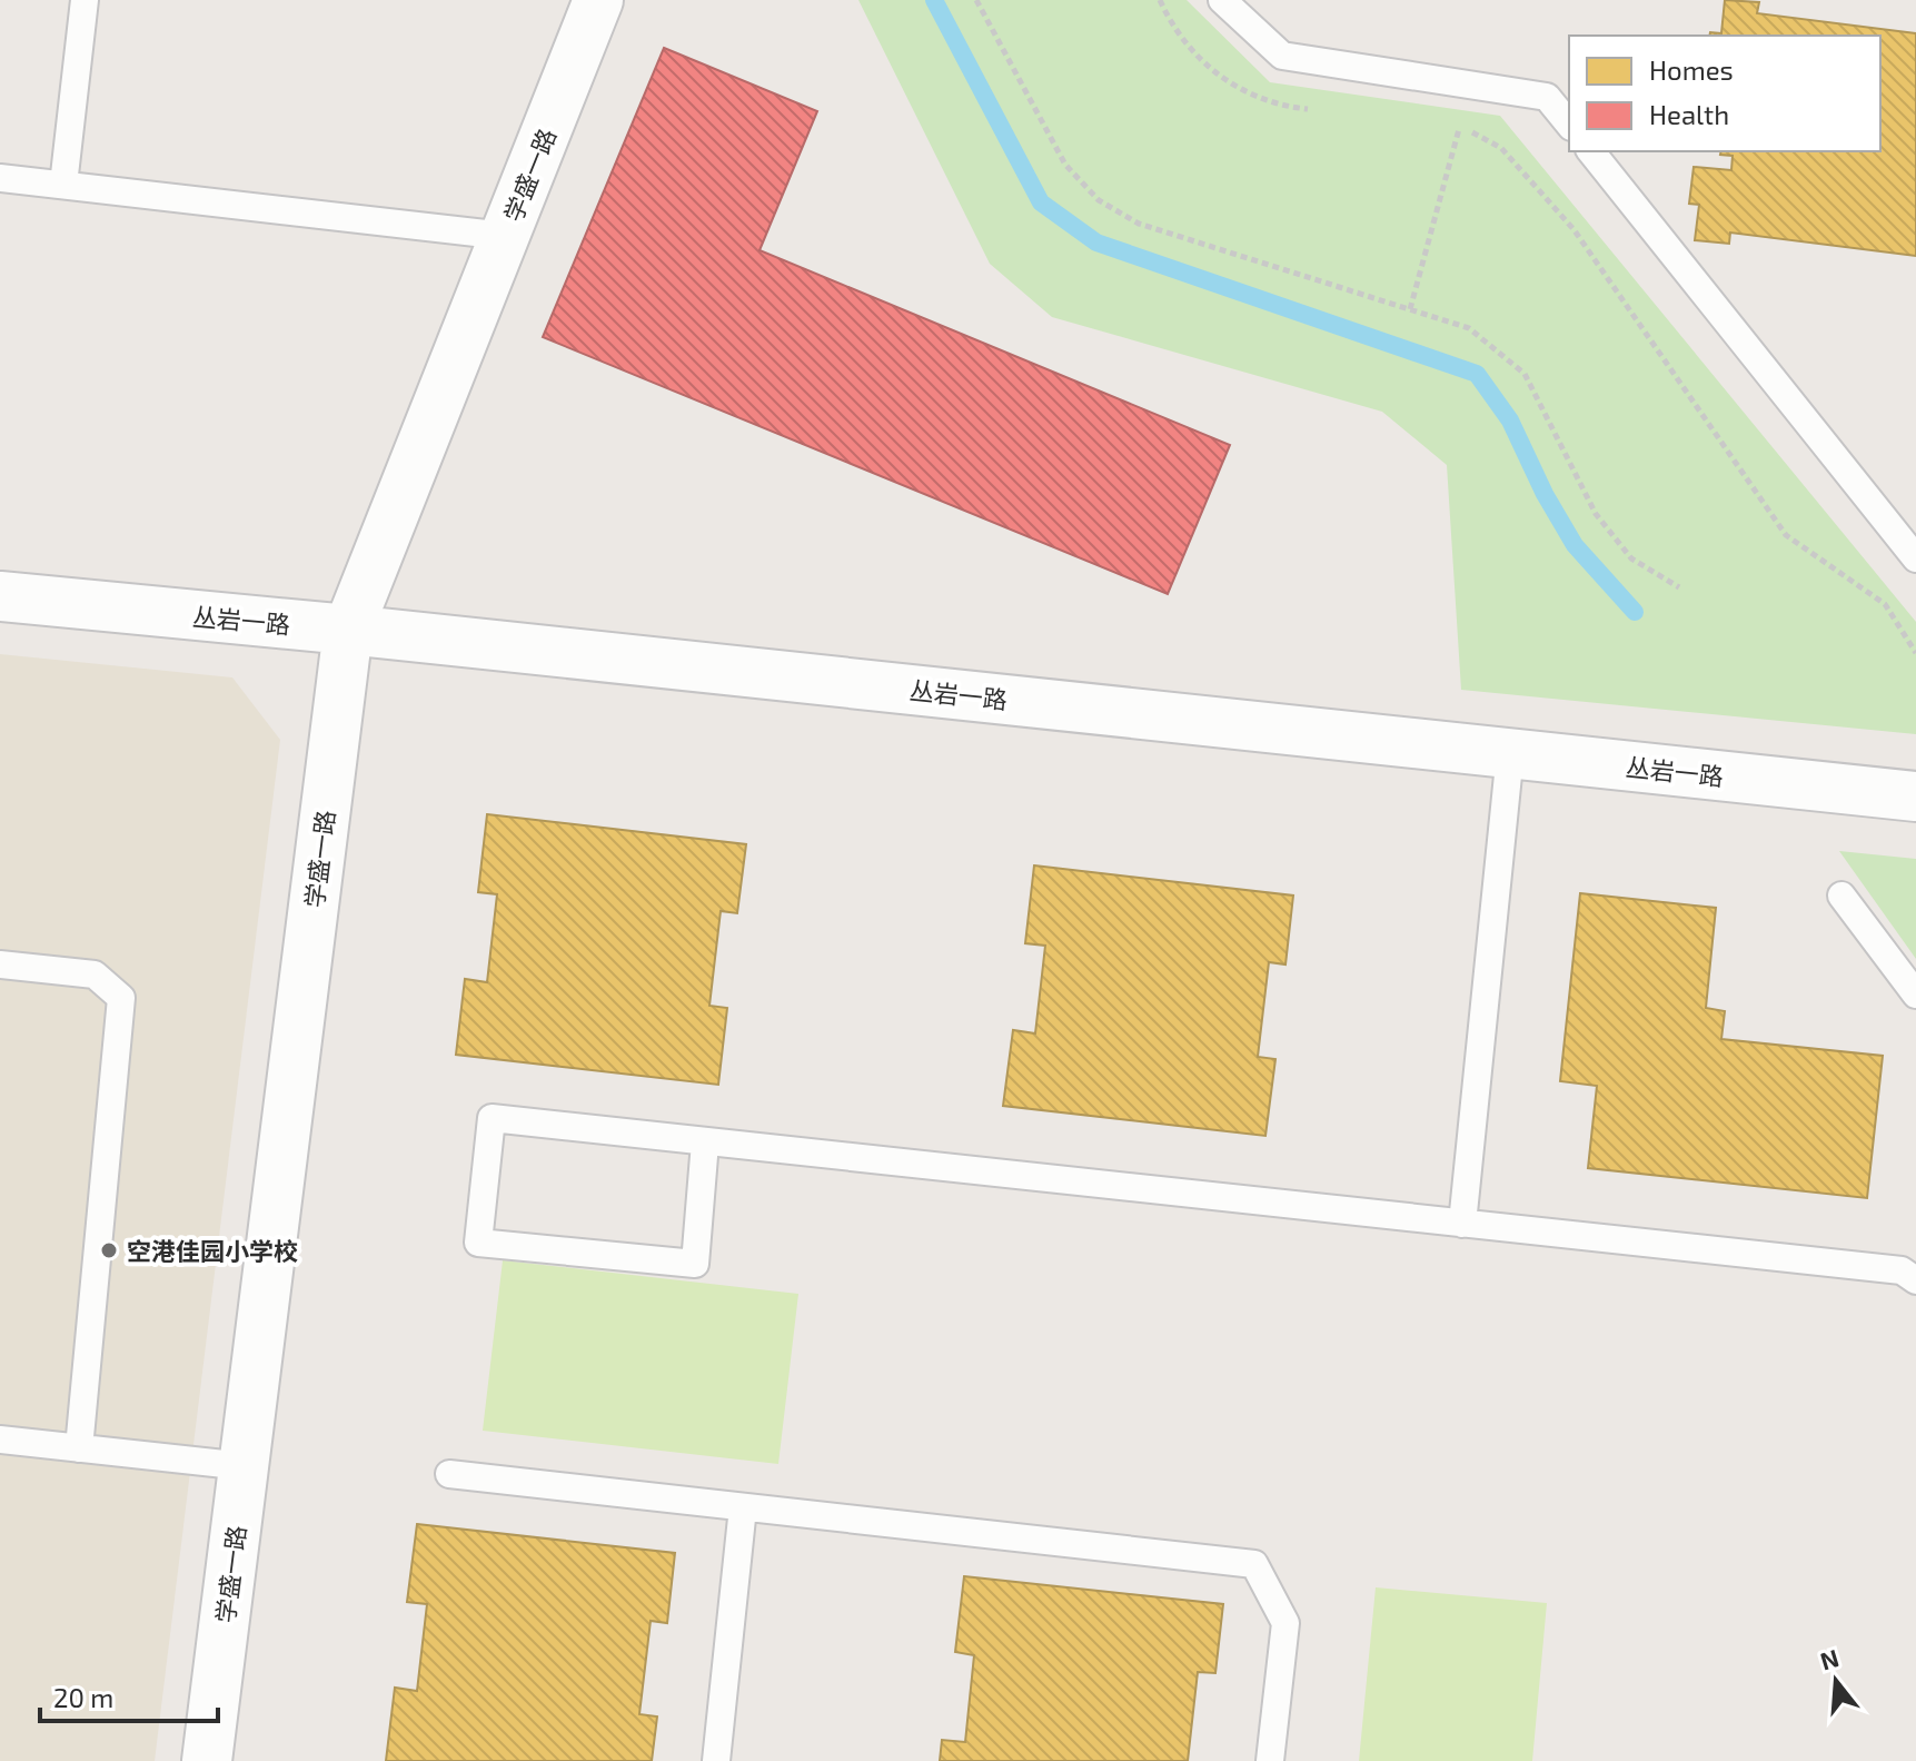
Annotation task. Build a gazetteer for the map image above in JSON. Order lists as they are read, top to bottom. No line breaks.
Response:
{"streets":{"street":["学盛一路","丛岩一路"]},"crossings":[["学盛一路","丛岩一路"]],"places":["空港佳园小学校"],"legend":["Homes","Health"],"scale_bar":"20 m","north":"top"}
